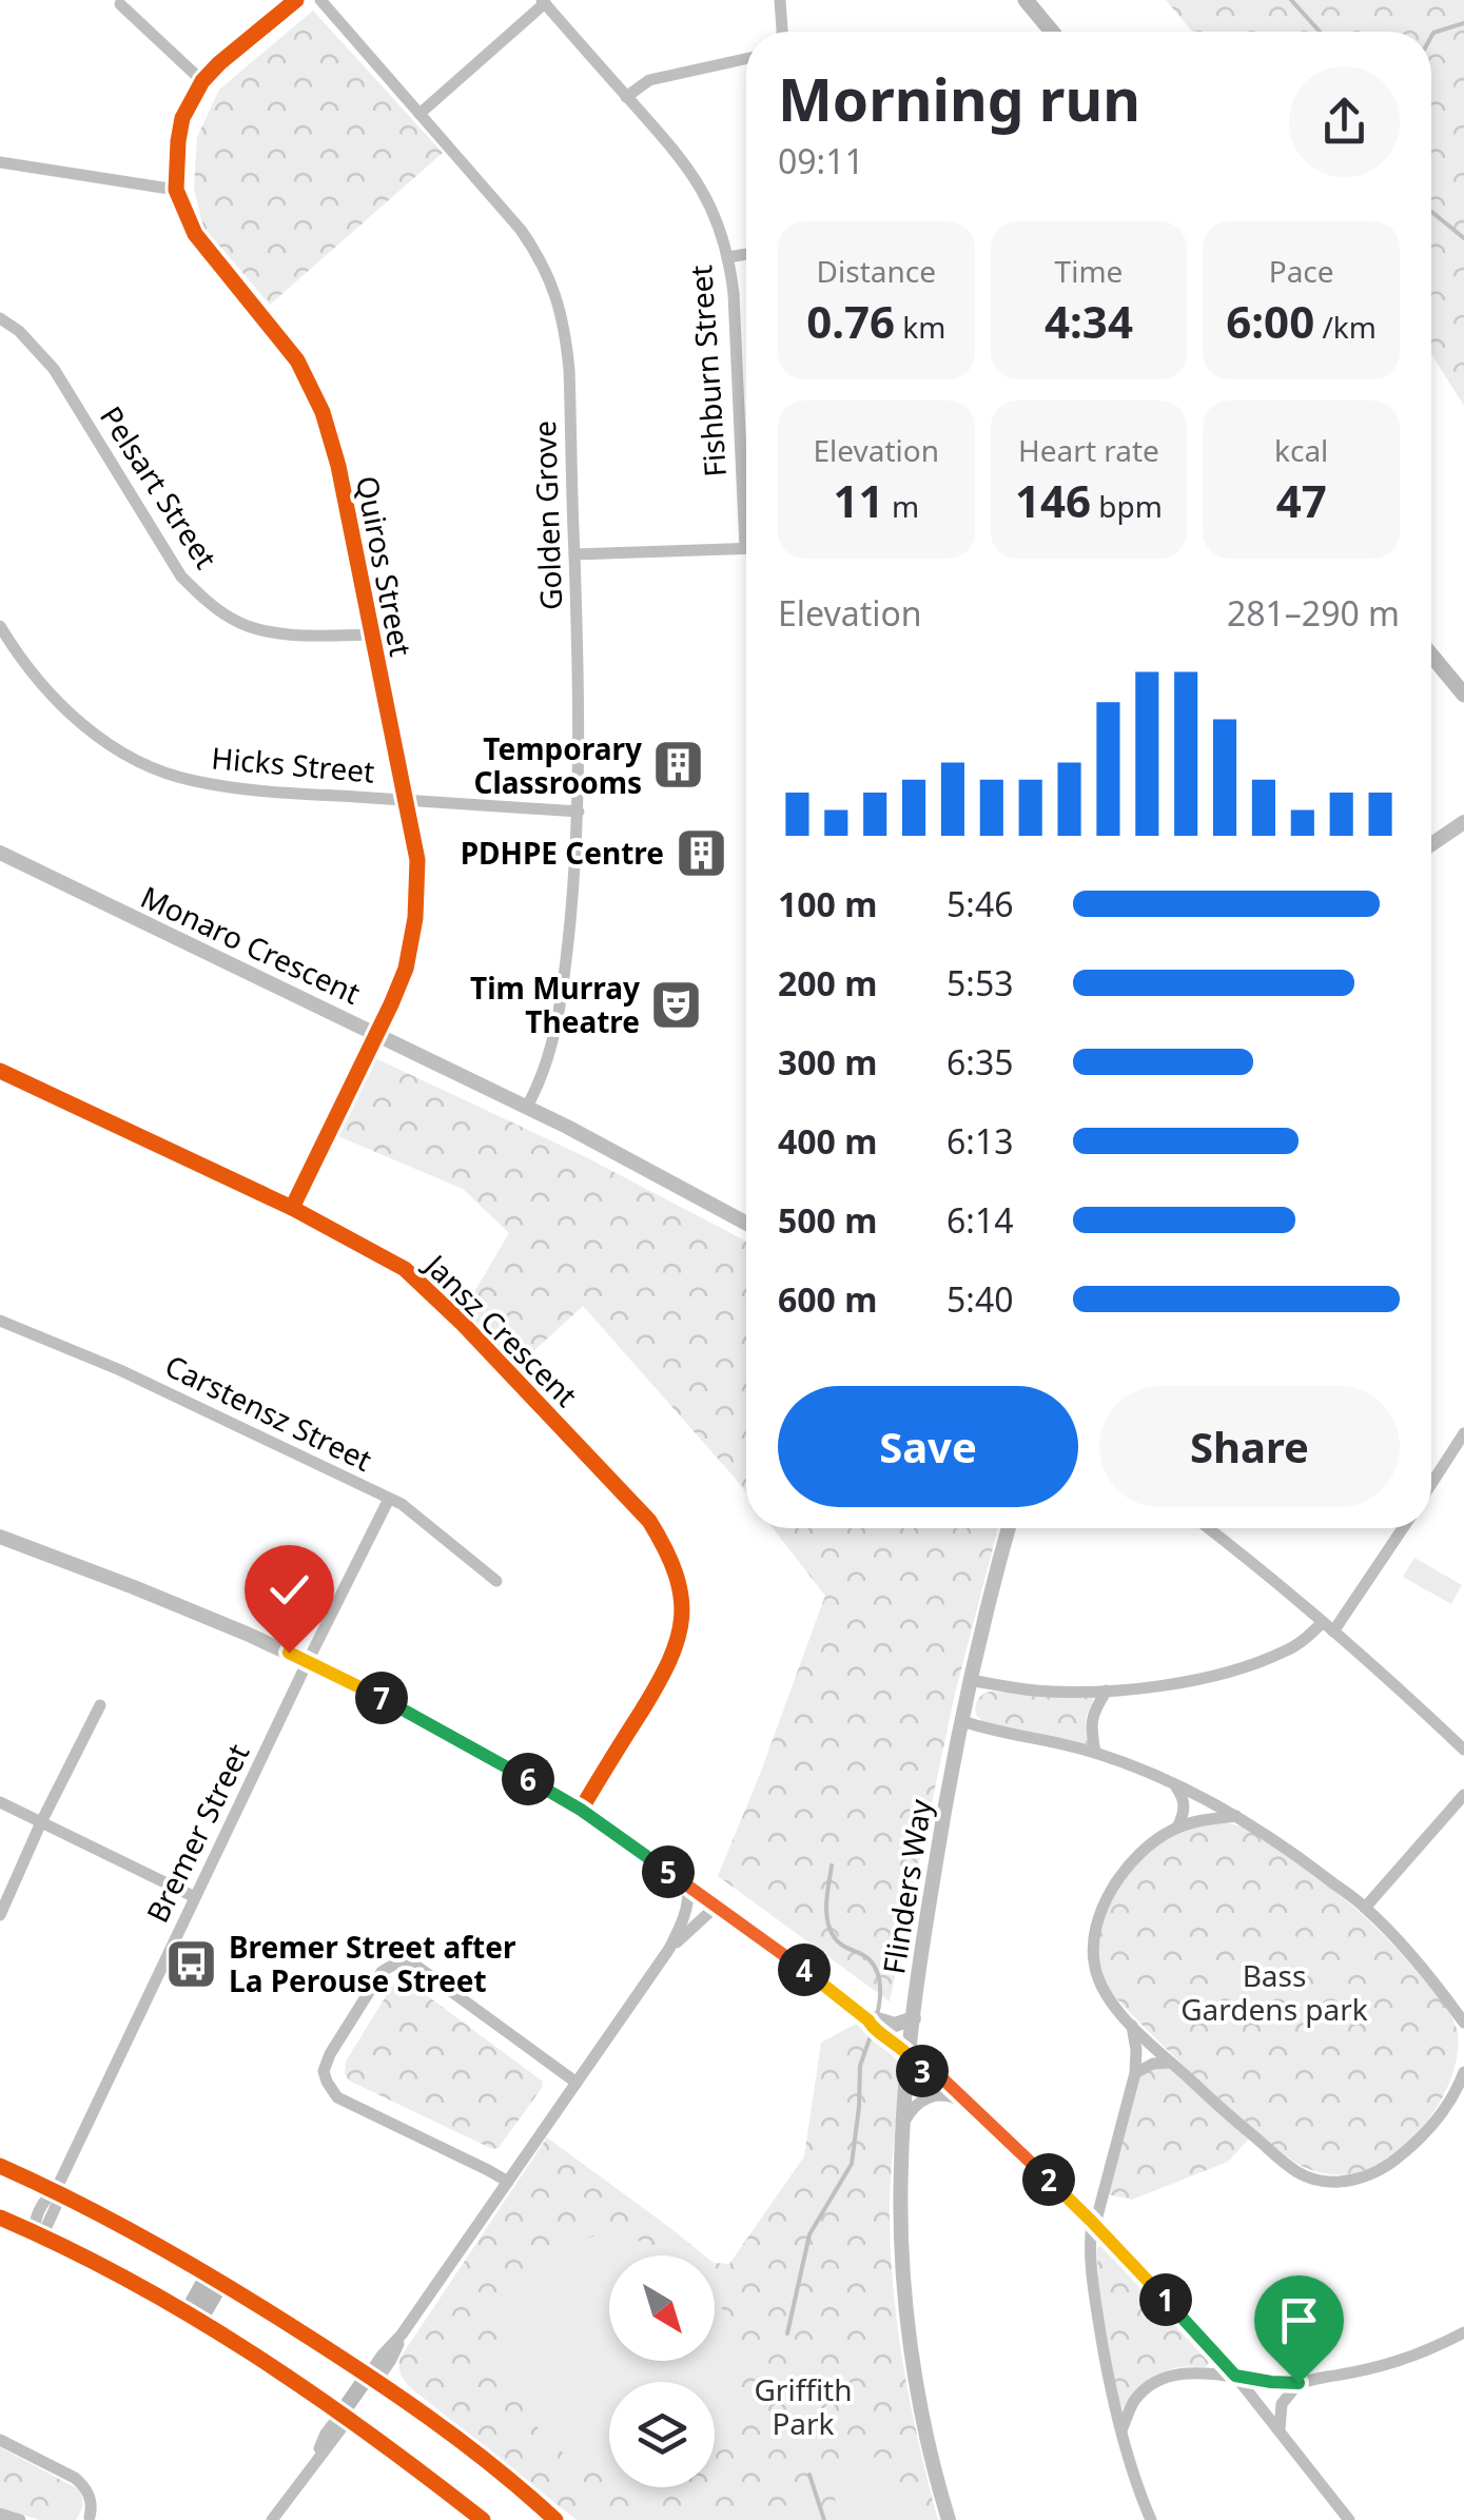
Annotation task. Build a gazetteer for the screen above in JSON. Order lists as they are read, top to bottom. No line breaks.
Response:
{"streets":{"street":["Fishburn Street","Pelsart Street","Golden Grove","Quiros Street","Hicks Street","Monaro Crescent","Jansz Crescent","Carstensz Street","Bremer Street","Flinders Way"]},"crossings":[["Pelsart Street","Quiros Street"],["Golden Grove","Hicks Street"],["Golden Grove","Monaro Crescent"],["Quiros Street","Hicks Street"],["Quiros Street","Monaro Crescent"],["Quiros Street","Jansz Crescent"],["Carstensz Street","Bremer Street"]],"parks":["Bass Gardens park","Griffith Park"],"places":{"building":["Temporary Classrooms","PDHPE Centre"],"theatre":["Tim Murray Theatre"],"bus stop":["Bremer Street after La Perouse Street"]},"north":"bottom right","page":{"heading":["Morning run","09:11"],"stats":[["Distance","0.76 km"],["Time","4:34"],["Pace","6:00 /km"],["Elevation","11 m"],["Heart rate","146 bpm"],["kcal","47"]],"chart":["Elevation","281–290 m"],"list":[{"name":"100 m","note":"5:46"},{"name":"200 m","note":"5:53"},{"name":"300 m","note":"6:35"},{"name":"400 m","note":"6:13"},{"name":"500 m","note":"6:14"},{"name":"600 m","note":"5:40"}],"buttons":["Save","Share"],"pins":["7","6","5","4","3","2","1"]}}
